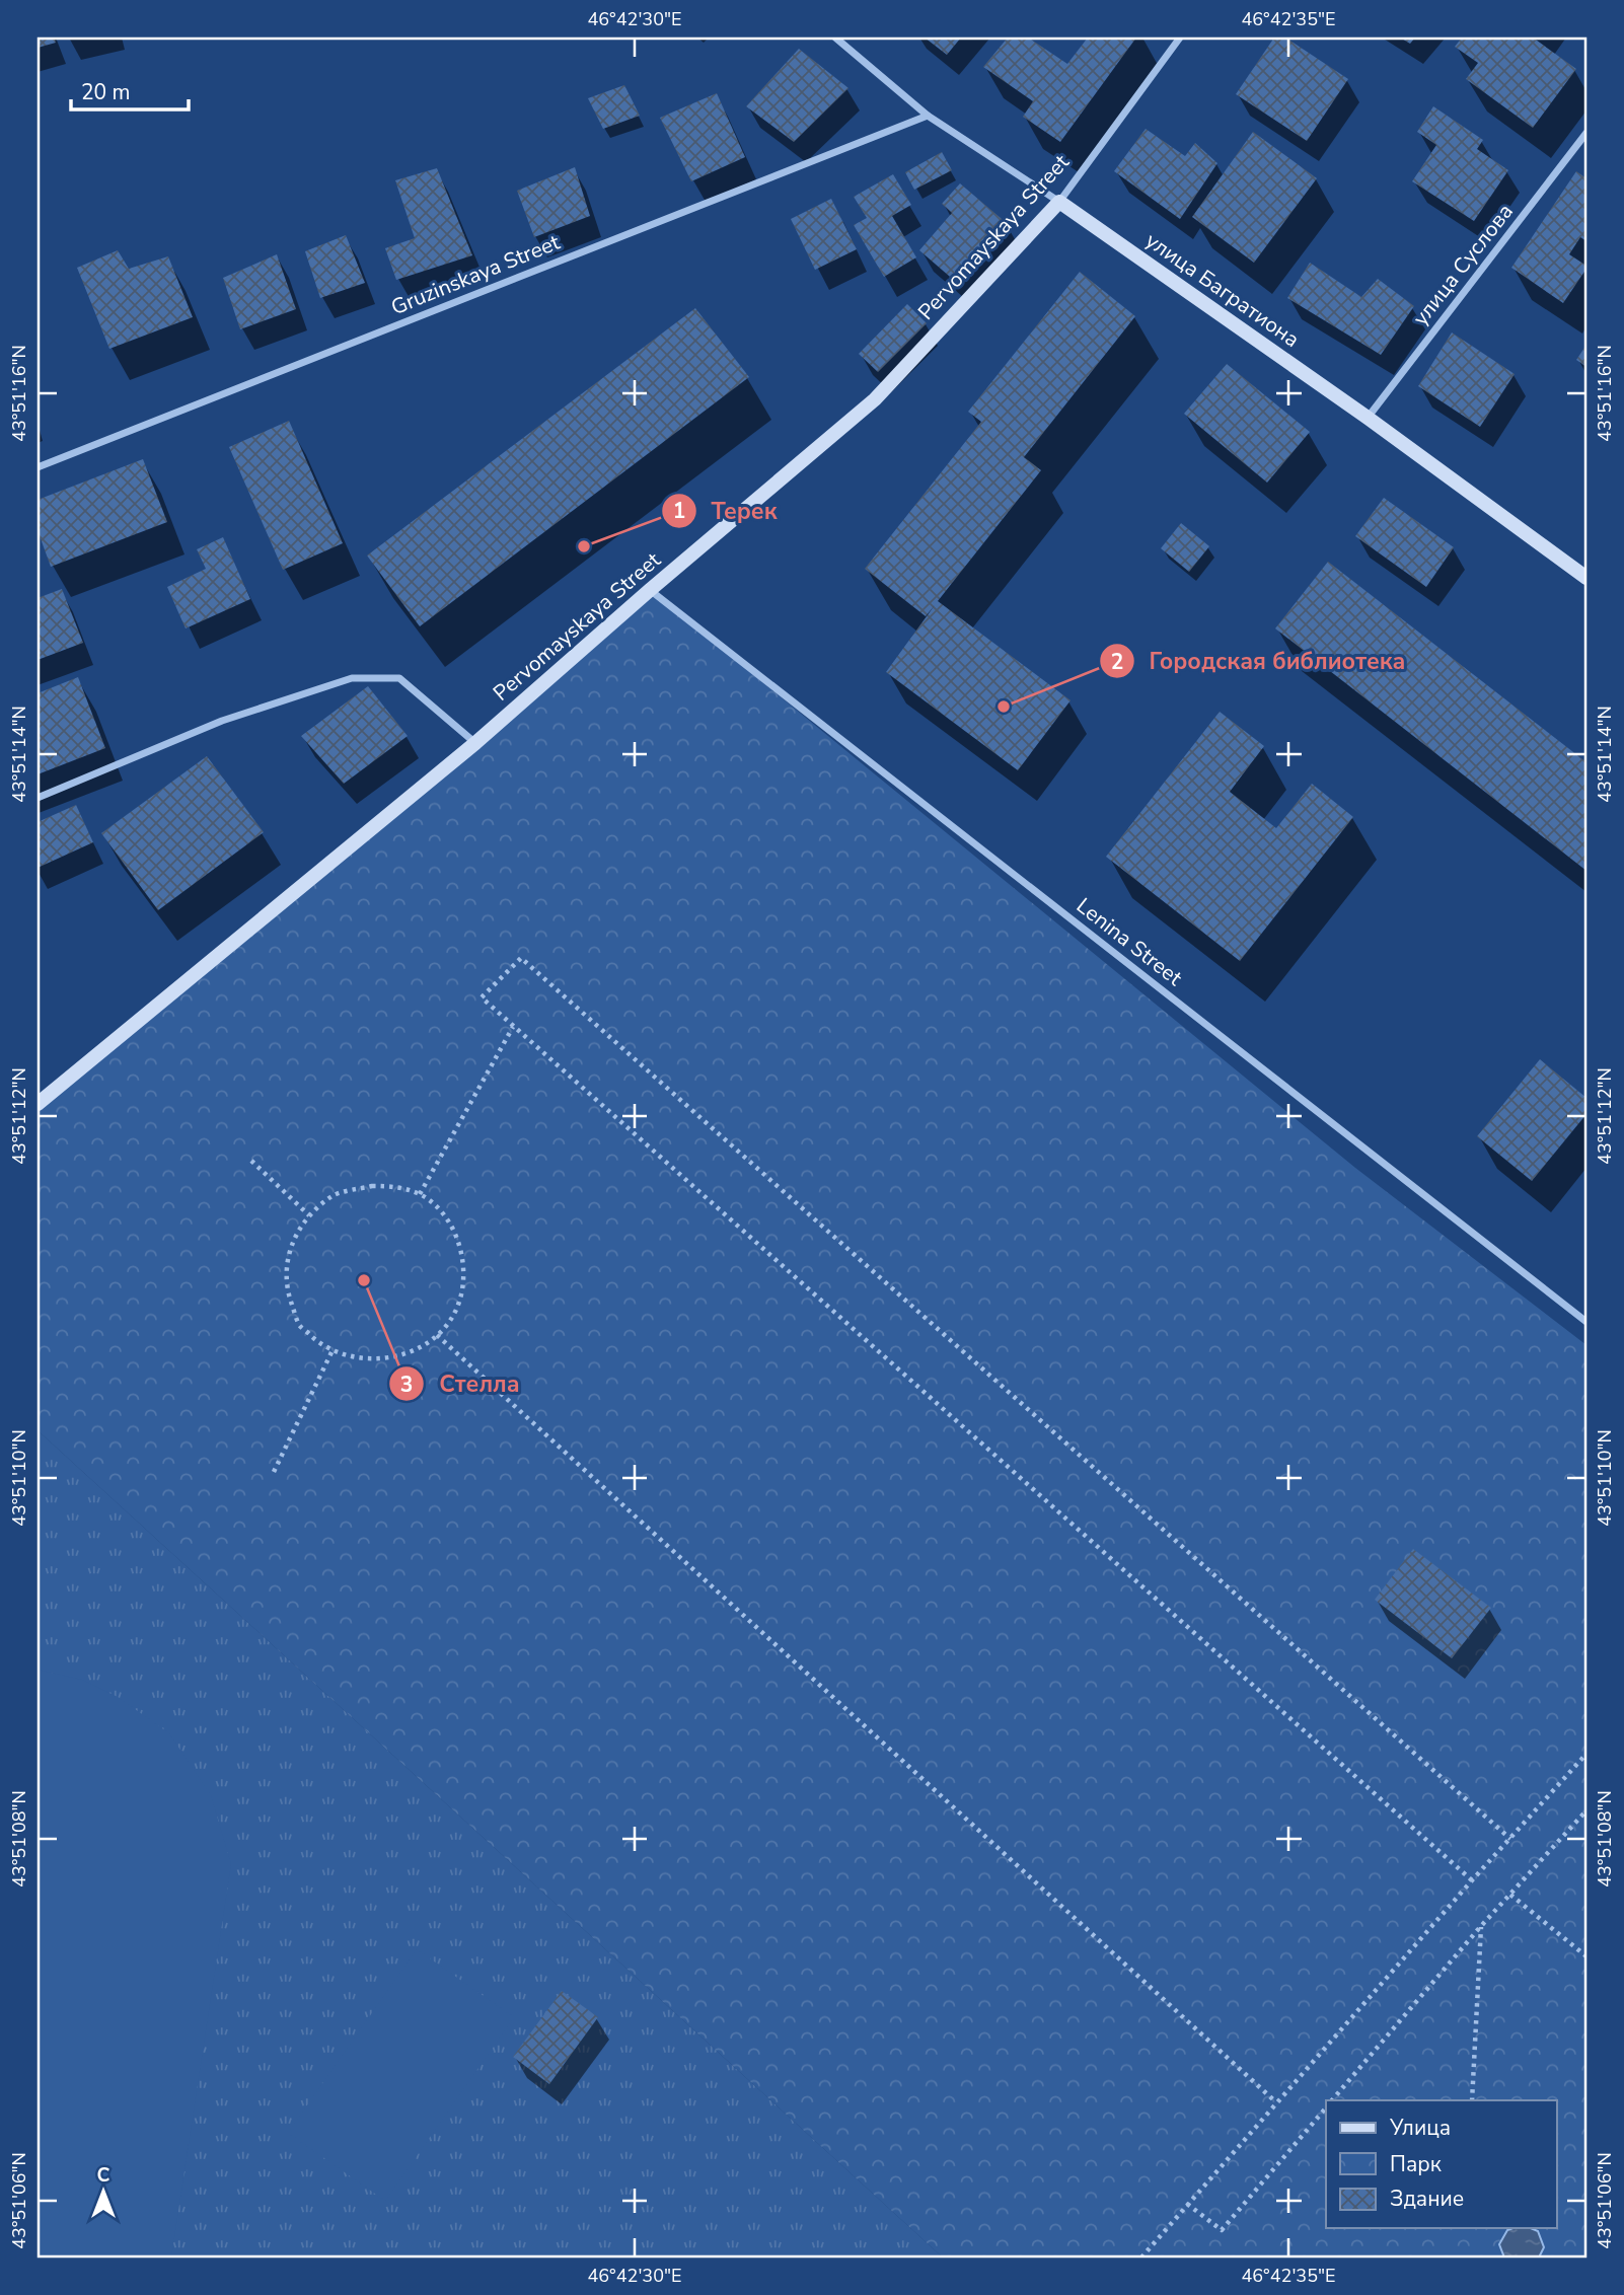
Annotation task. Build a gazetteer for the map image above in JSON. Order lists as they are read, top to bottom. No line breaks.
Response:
{"streets":{"main road":["Pervomayskaya Street","улица Багратиона"],"street":["улица Суслова","Gruzinskaya Street","Lenina Street"]},"crossings":[["Pervomayskaya Street","улица Багратиона"],["Pervomayskaya Street","Lenina Street"],["улица Суслова","улица Багратиона"],["Gruzinskaya Street","улица Багратиона"]],"places":["Терек","Городская библиотека","Стелла"],"legend":["Улица","Парк","Здание"],"scale_bar":"20 m","north":"top","coordinates":["46°42'30\"E","46°42'35\"E","43°51'16\"N","43°51'14\"N","43°51'12\"N","43°51'10\"N","43°51'08\"N","43°51'06\"N"]}
